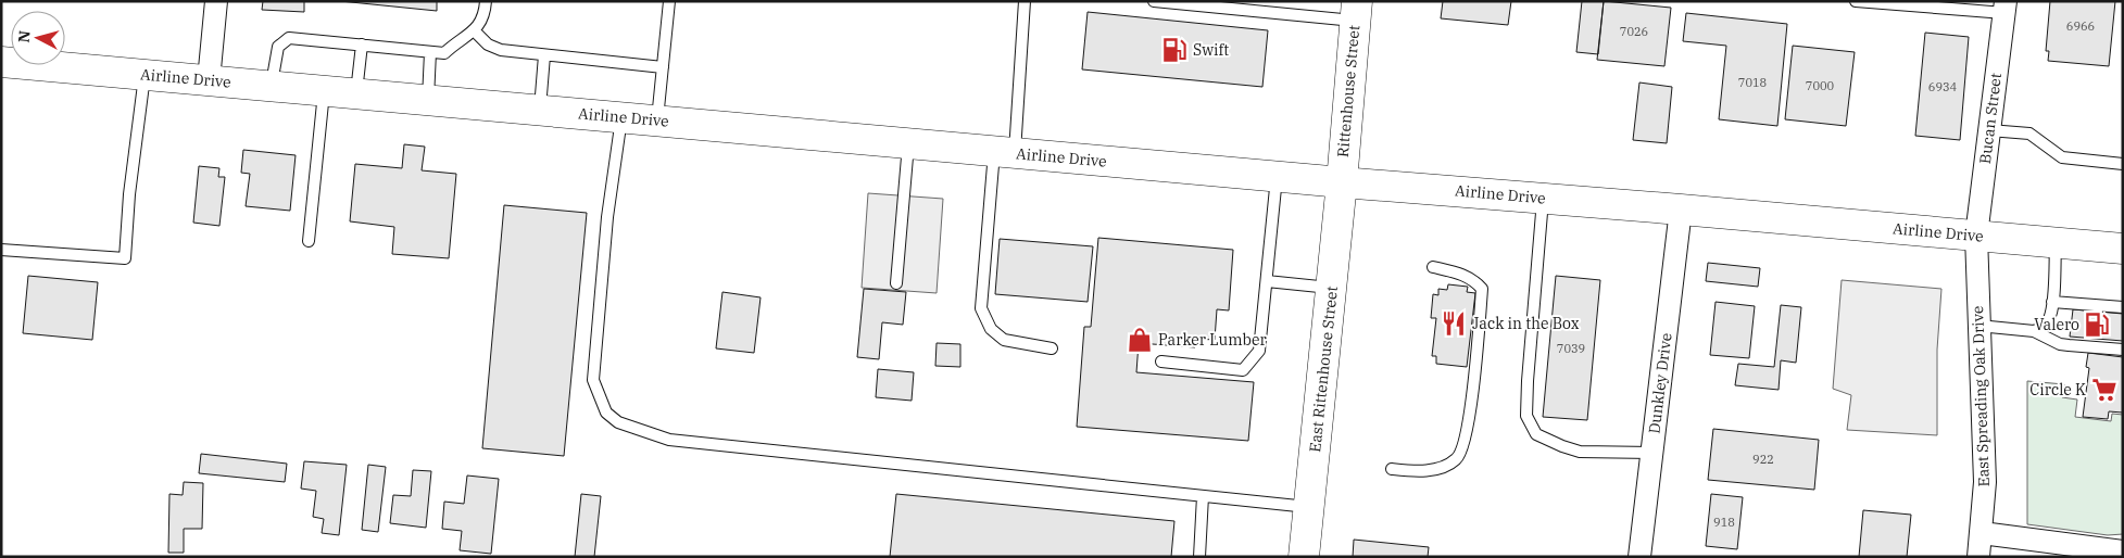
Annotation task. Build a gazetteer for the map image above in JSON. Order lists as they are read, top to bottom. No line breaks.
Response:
{"streets":{"main road":["Airline Drive","Rittenhouse Street","East Rittenhouse Street"],"street":["Bucan Street","Dunkley Drive","East Spreading Oak Drive"]},"crossings":[["Airline Drive","Rittenhouse Street"],["Airline Drive","Bucan Street"],["Airline Drive","East Rittenhouse Street"],["Airline Drive","Dunkley Drive"],["Airline Drive","East Spreading Oak Drive"],["Rittenhouse Street","East Rittenhouse Street"],["Bucan Street","East Spreading Oak Drive"]],"places":{"fuel station":["Swift","Valero"],"restaurant":["Jack in the Box"],"shop":["Parker Lumber"],"supermarket":["Circle K"]},"house_numbers":["6966","7026","7018","7000","6934","7039","922","918"],"north":"left"}
